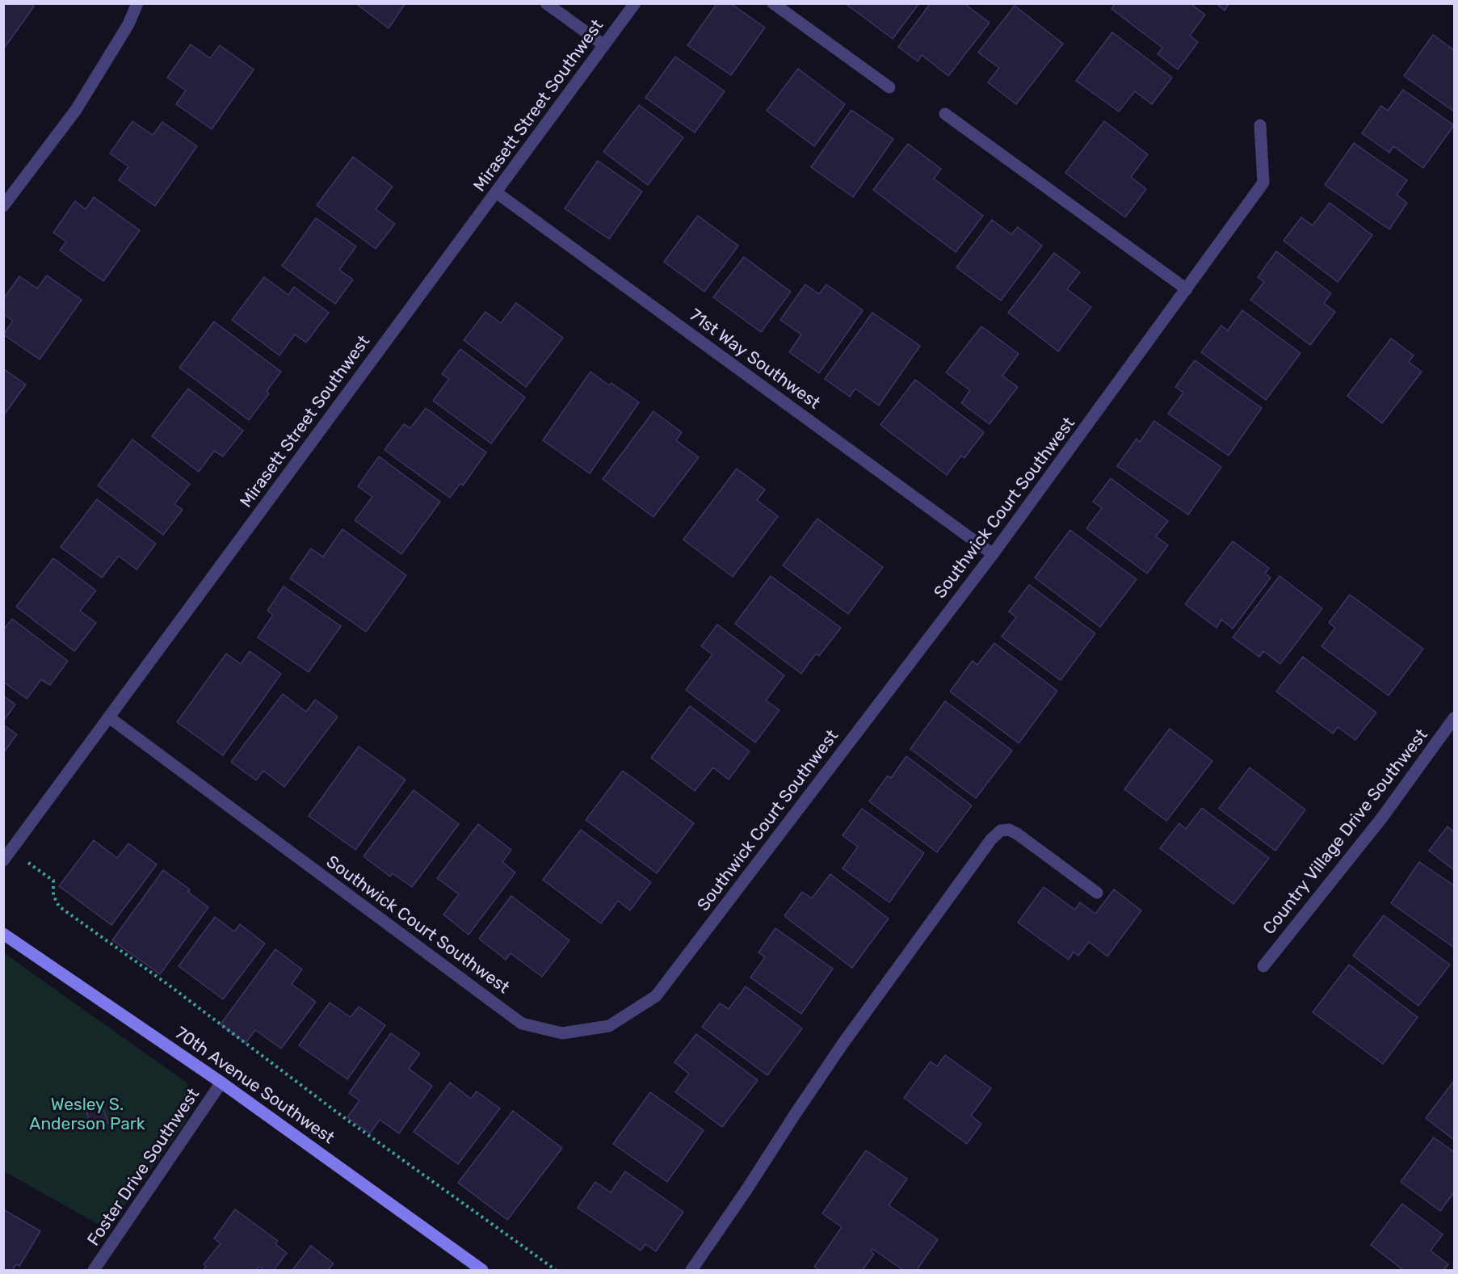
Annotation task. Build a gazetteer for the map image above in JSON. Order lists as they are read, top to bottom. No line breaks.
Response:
{"streets":{"street":["Mirasett Street Southwest","71st Way Southwest","Southwick Court Southwest","Country Village Drive Southwest","70th Avenue Southwest","Foster Drive Southwest"]},"crossings":[["Mirasett Street Southwest","71st Way Southwest"],["Mirasett Street Southwest","Southwick Court Southwest"],["71st Way Southwest","Southwick Court Southwest"],["70th Avenue Southwest","Foster Drive Southwest"]],"parks":["Wesley S. Anderson Park"]}
